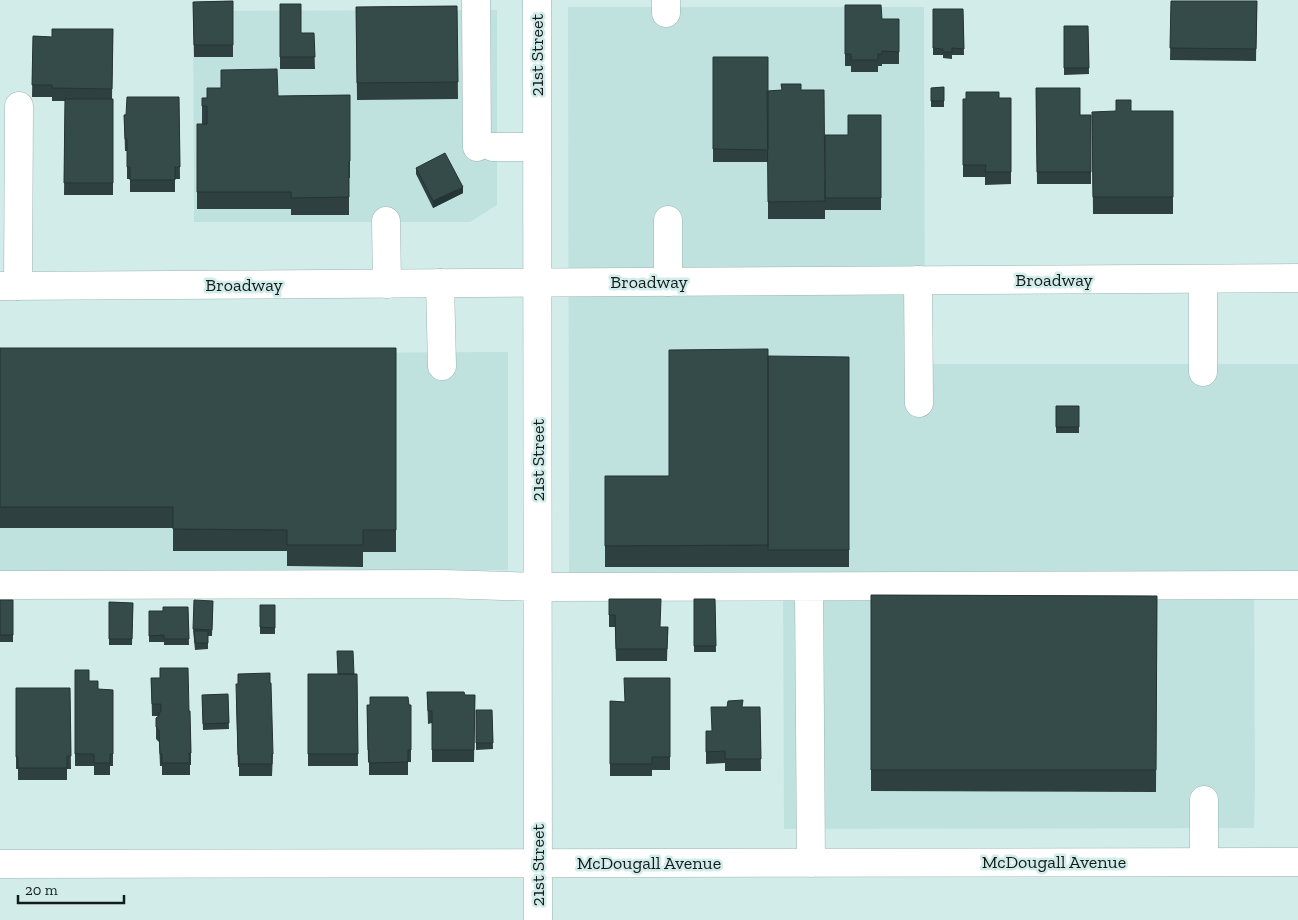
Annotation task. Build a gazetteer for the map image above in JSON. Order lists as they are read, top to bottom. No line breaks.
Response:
{"streets":{"street":["21st Street","Broadway","McDougall Avenue"]},"crossings":[["21st Street","Broadway"],["21st Street","McDougall Avenue"]],"scale_bar":"20 m"}
